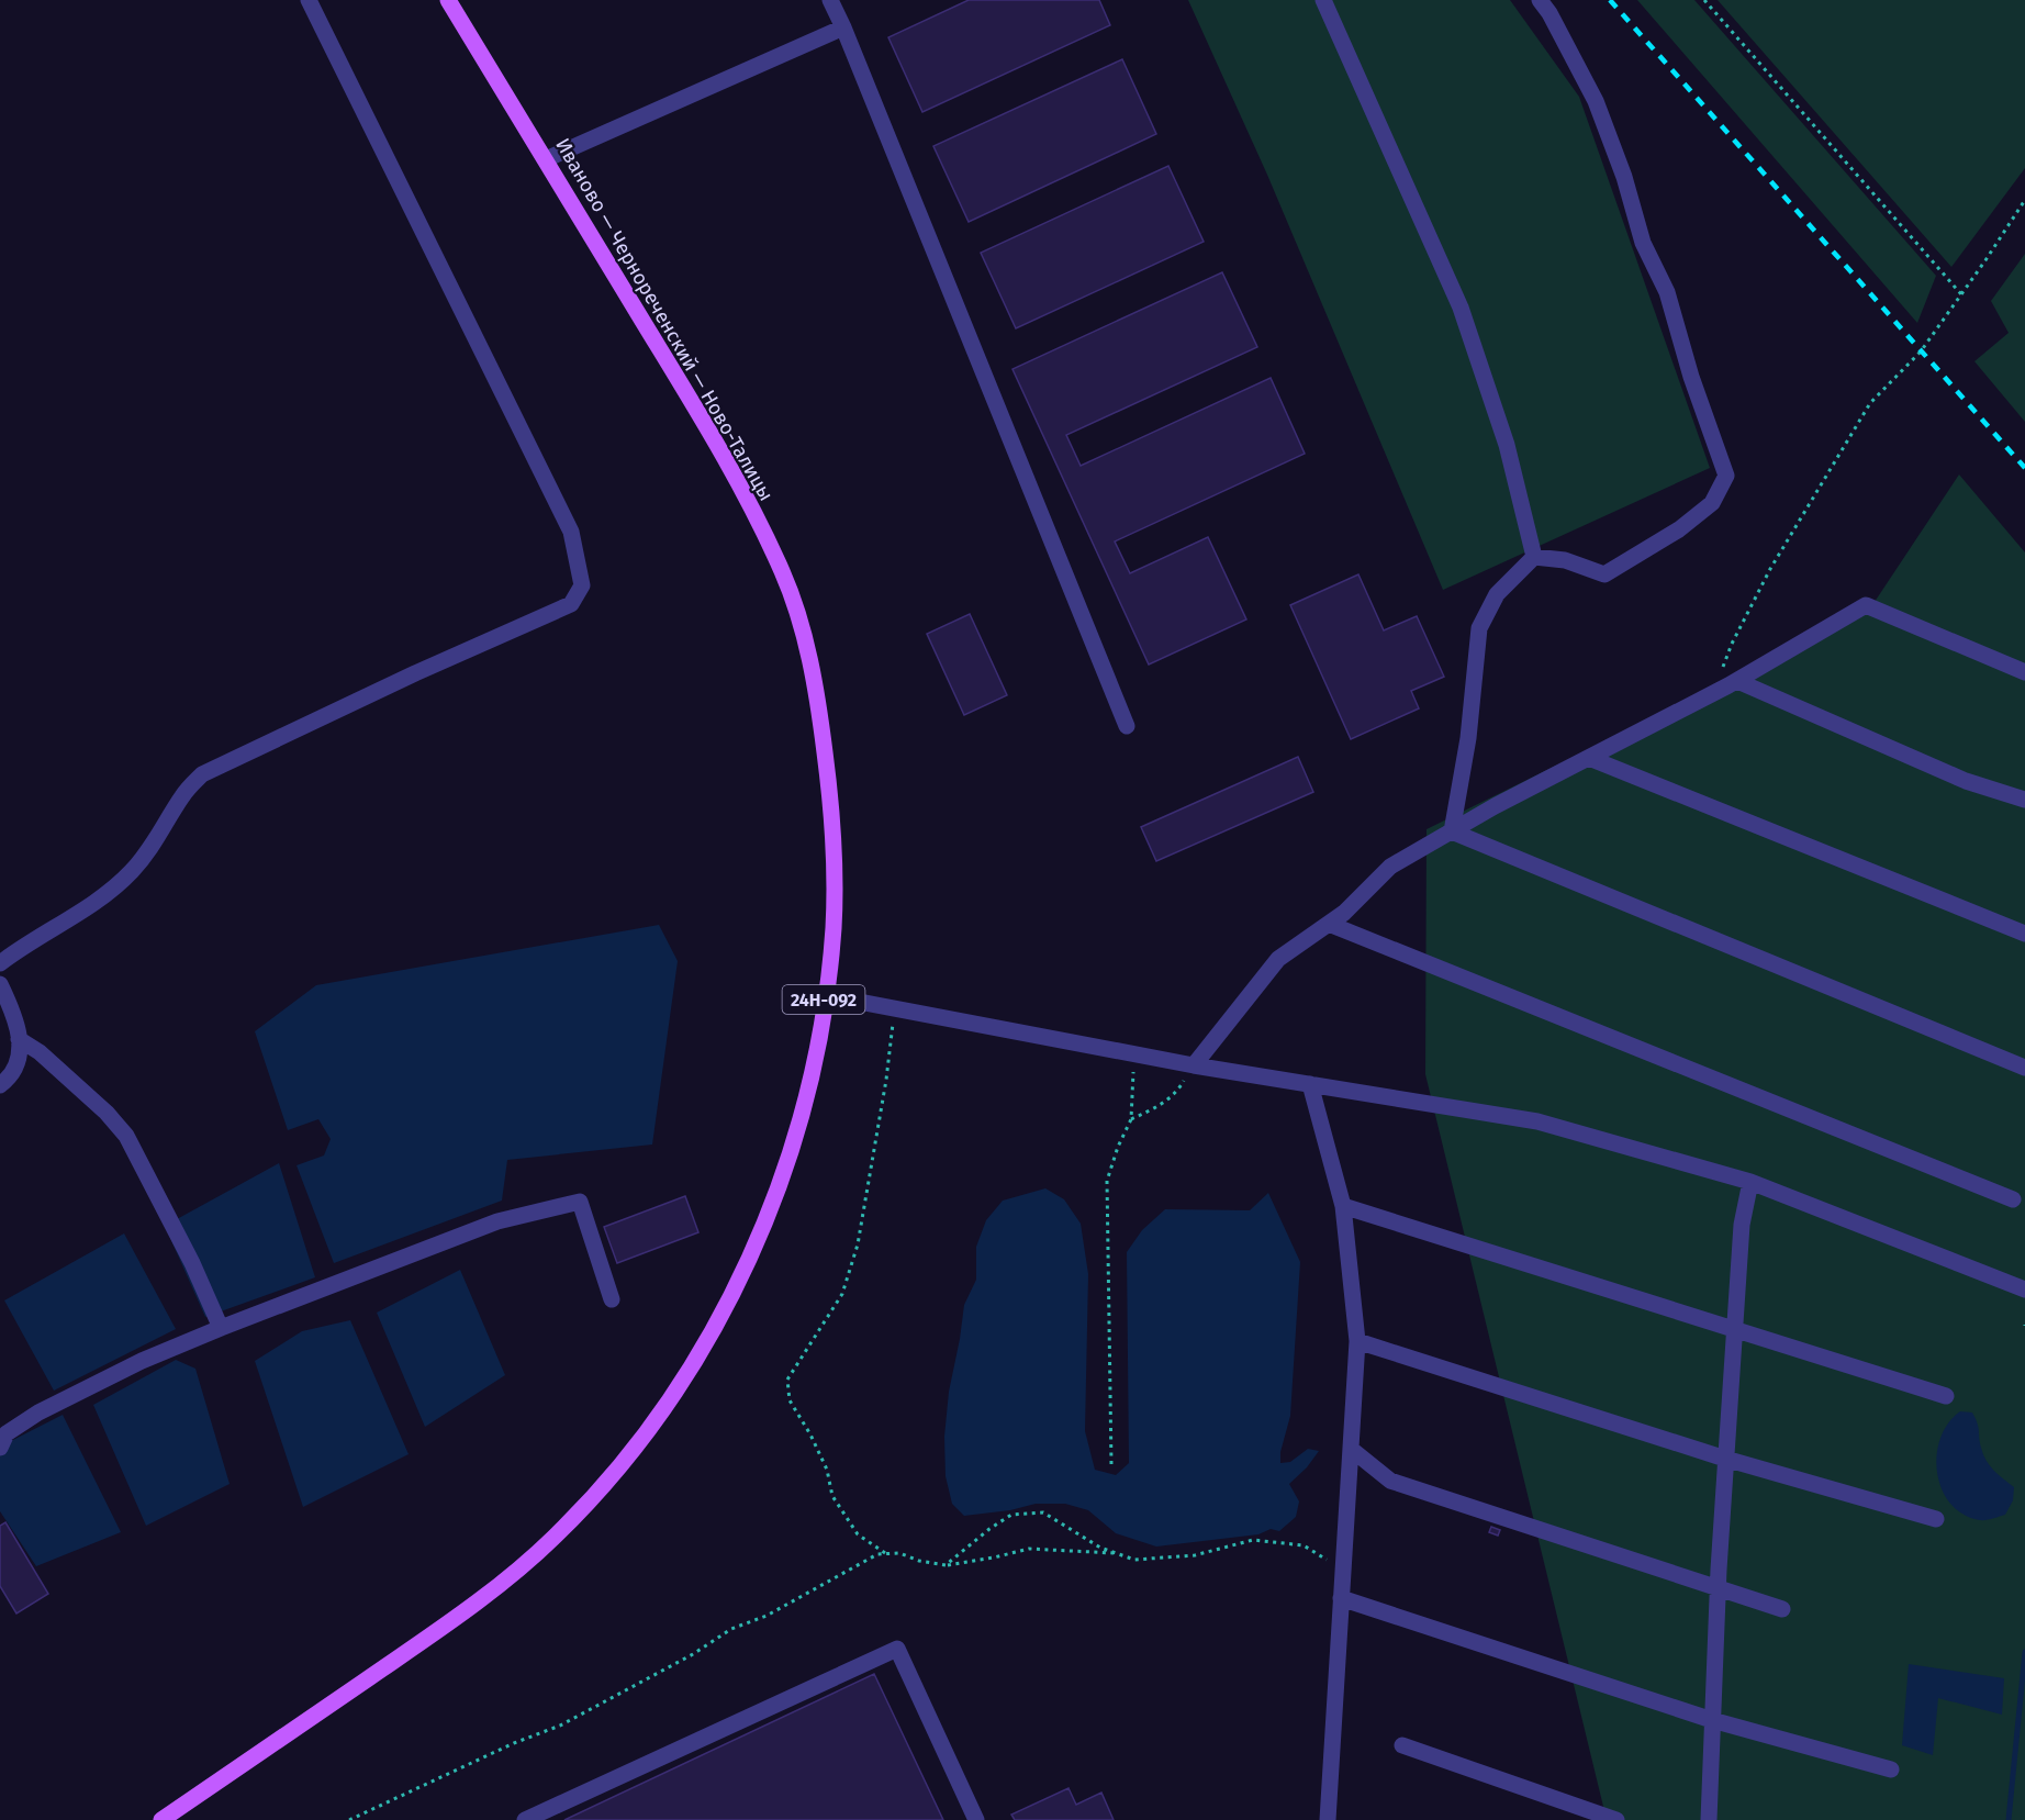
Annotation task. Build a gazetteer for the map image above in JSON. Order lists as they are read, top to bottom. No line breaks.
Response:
{"streets":{"main road":["Иваново — Чернореченский — Ново-Талицы","24Н-092"]}}
